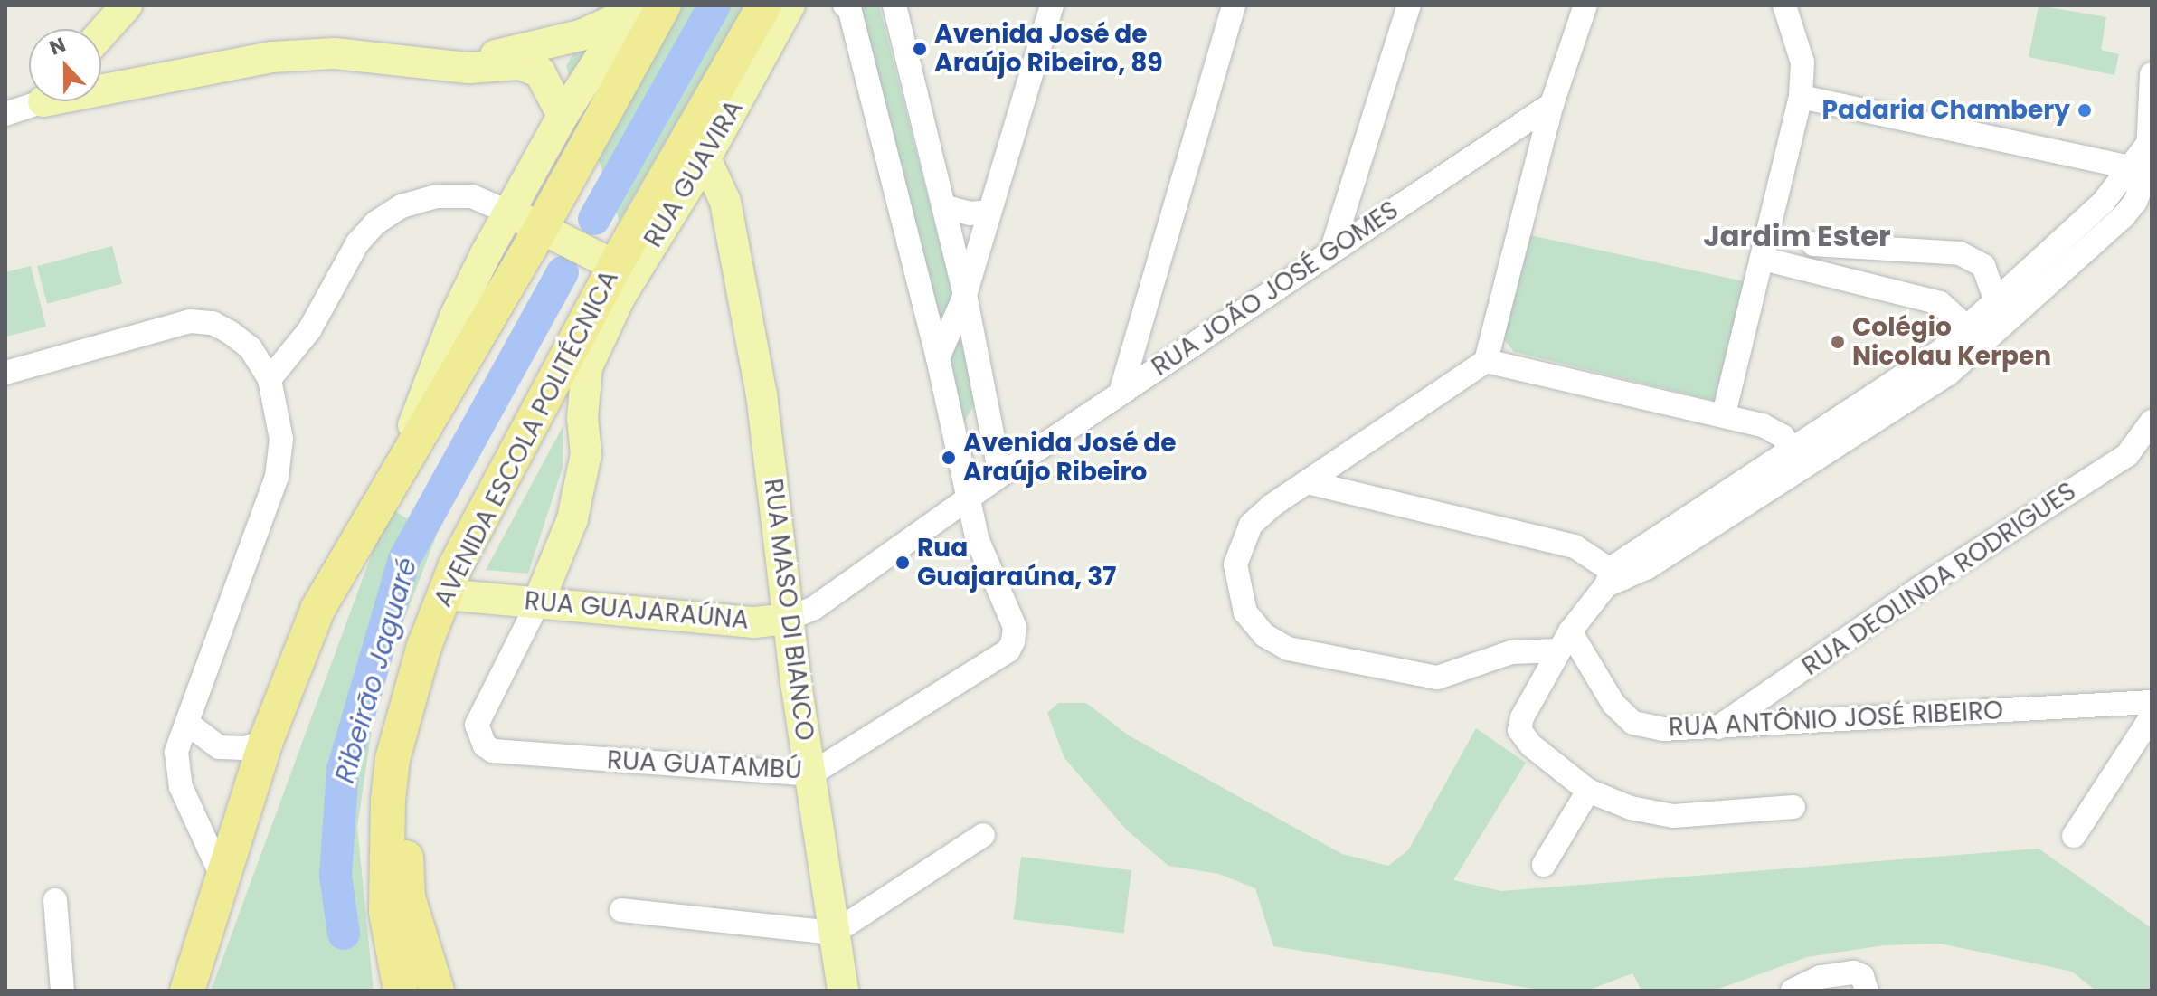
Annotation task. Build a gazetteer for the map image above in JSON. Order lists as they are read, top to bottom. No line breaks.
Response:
{"streets":{"highway":["AVENIDA ESCOLA POLITÉCNICA"],"main road":["RUA GUAVIRA","RUA MASO DI BIANCO","RUA GUAJARAÚNA"],"street":["RUA JOÃO JOSÉ GOMES","RUA DEOLINDA RODRIGUES","RUA ANTÔNIO JOSÉ RIBEIRO","RUA GUATAMBÚ"]},"crossings":[["RUA GUAVIRA","AVENIDA ESCOLA POLITÉCNICA"],["RUA GUAVIRA","RUA MASO DI BIANCO"],["RUA GUAVIRA","RUA GUAJARAÚNA"],["RUA GUAVIRA","RUA GUATAMBÚ"],["RUA JOÃO JOSÉ GOMES","RUA GUAJARAÚNA"],["AVENIDA ESCOLA POLITÉCNICA","RUA GUAJARAÚNA"],["RUA DEOLINDA RODRIGUES","RUA ANTÔNIO JOSÉ RIBEIRO"],["RUA MASO DI BIANCO","RUA GUAJARAÚNA"],["RUA MASO DI BIANCO","RUA GUATAMBÚ"],["RUA GUAJARAÚNA","RUA GUATAMBÚ"]],"districts":["Jardim Ester"],"water":["Ribeirão Jaguaré"],"places":["Avenida José de Araújo Ribeiro, 89","Padaria Chambery","Colégio Nicolau Kerpen","Avenida José de Araújo Ribeiro","Rua Guajaraúna, 37"],"north":"top"}
